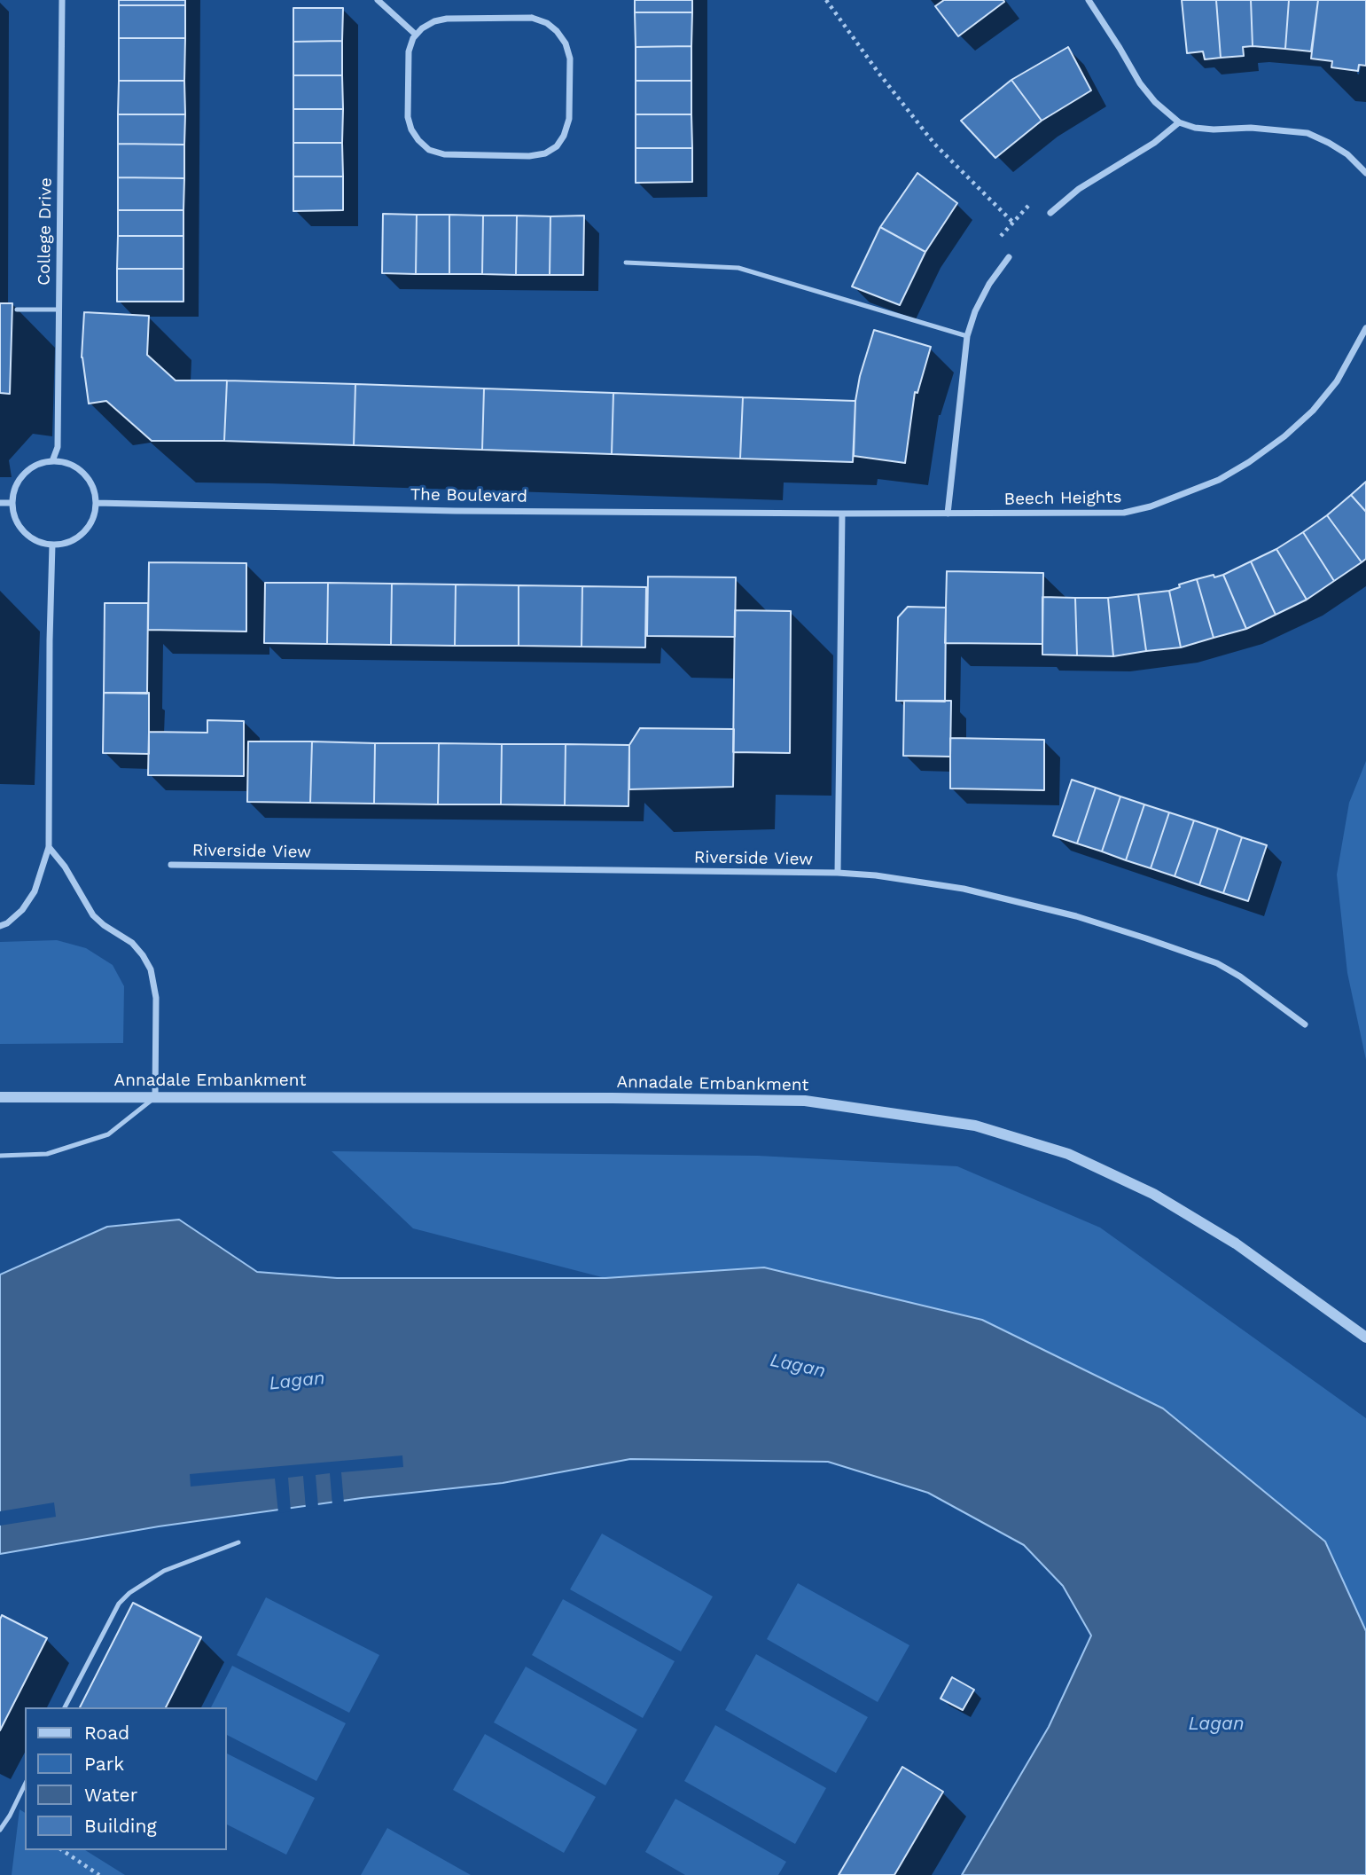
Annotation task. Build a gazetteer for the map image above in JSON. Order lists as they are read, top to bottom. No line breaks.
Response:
{"streets":{"street":["College Drive","The Boulevard","Beech Heights","Riverside View","Annadale Embankment"]},"crossings":[["College Drive","The Boulevard"],["The Boulevard","Beech Heights"]],"water":["Lagan"],"legend":["Road","Park","Water","Building"]}
